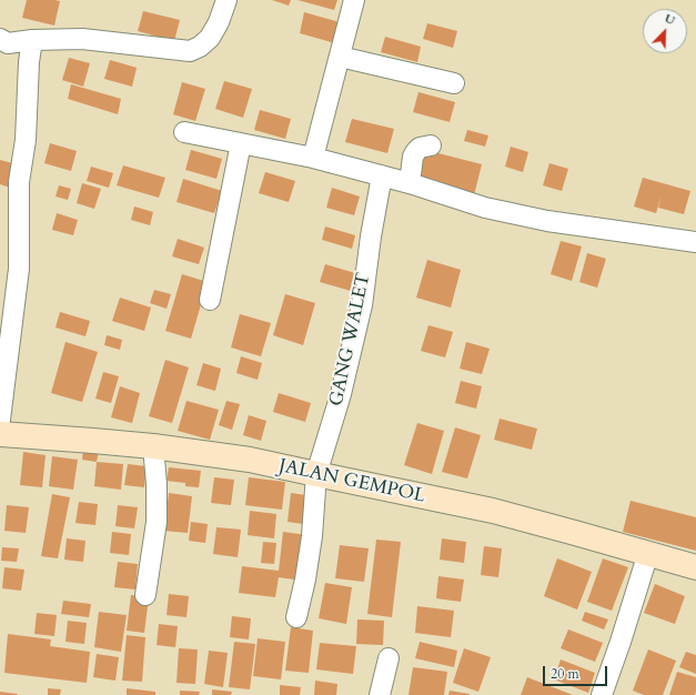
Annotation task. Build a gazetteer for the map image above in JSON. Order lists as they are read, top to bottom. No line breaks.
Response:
{"streets":{"main road":["JALAN GEMPOL"],"street":["GANG WALET"]},"crossings":[["GANG WALET","JALAN GEMPOL"]],"scale_bar":"20 m","north":"top right"}
